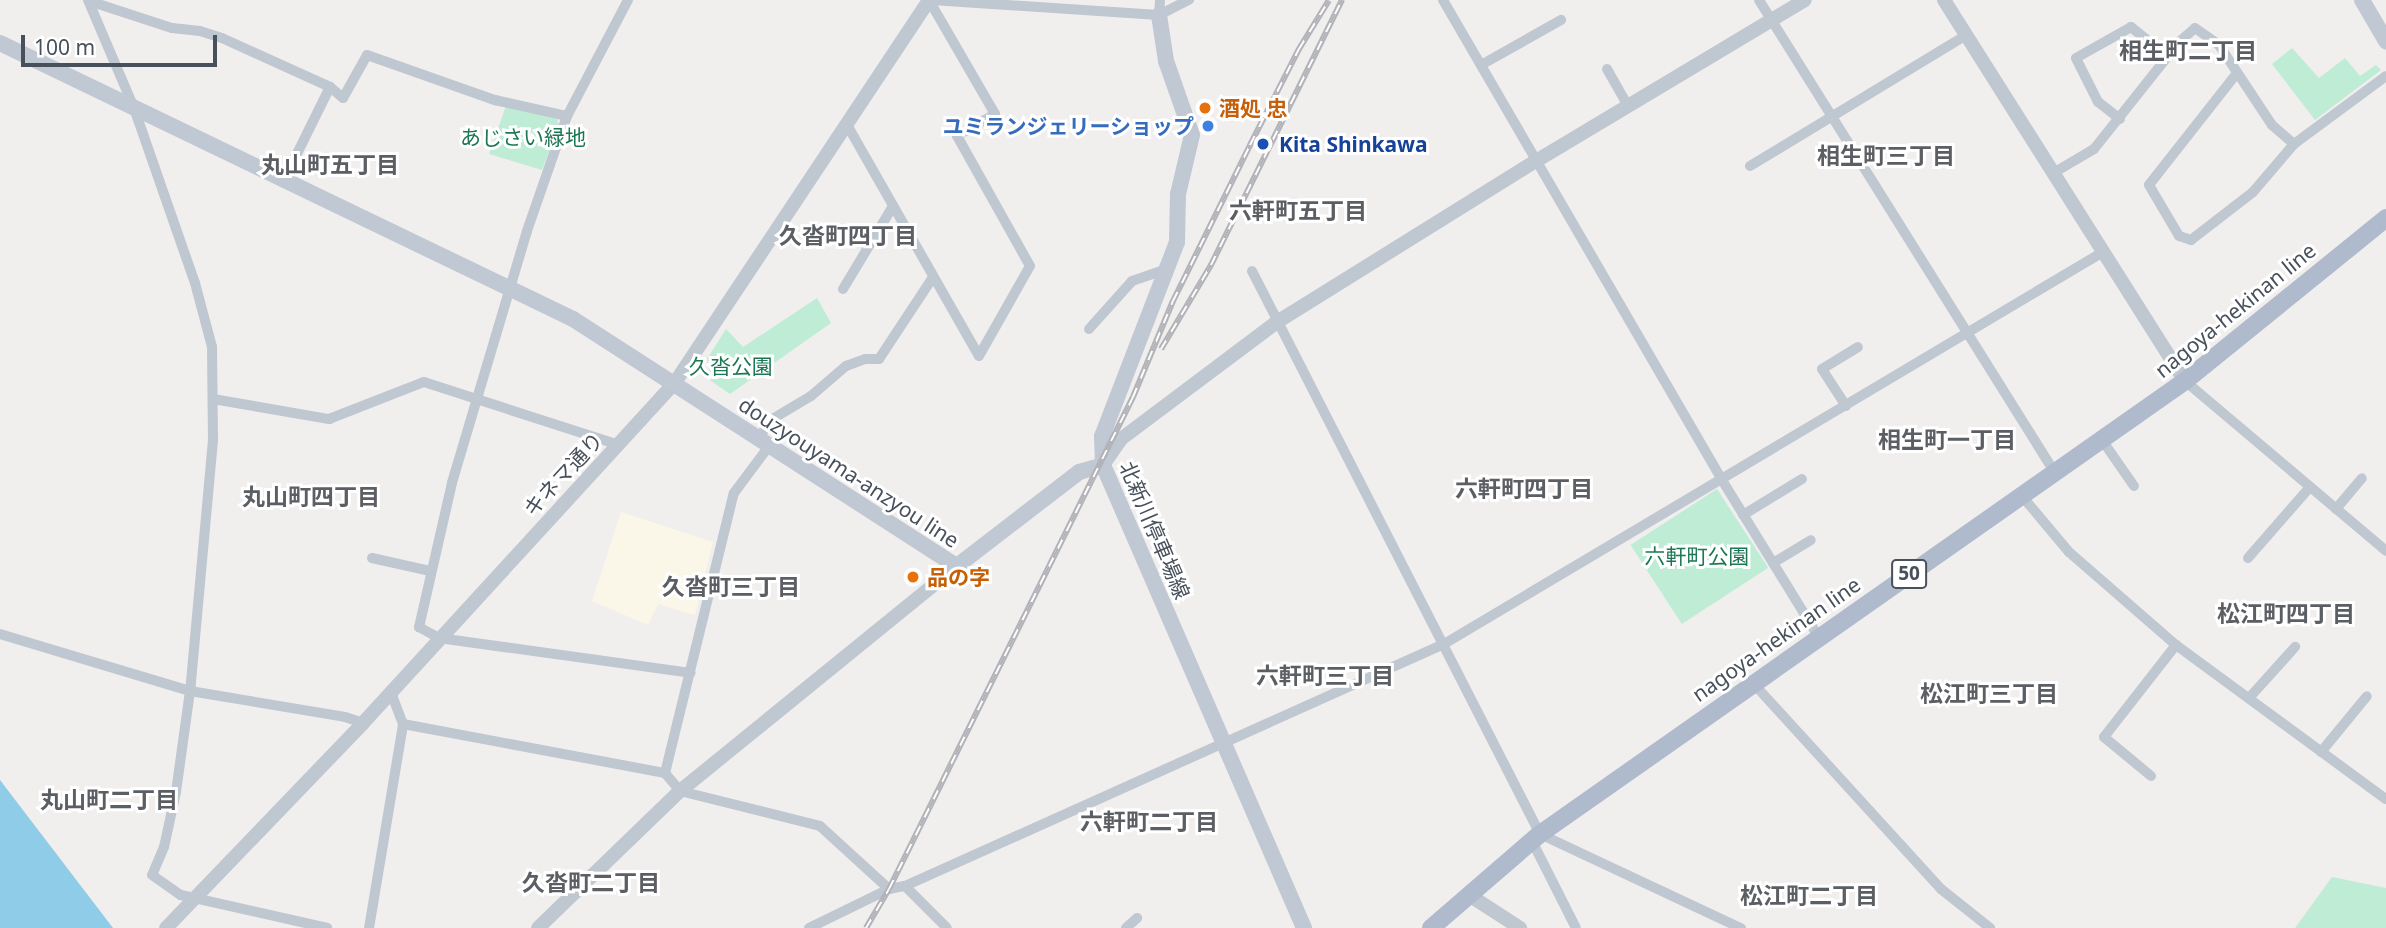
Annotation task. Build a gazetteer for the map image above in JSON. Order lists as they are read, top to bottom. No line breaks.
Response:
{"streets":{"main road":["nagoya-hekinan line","douzyouyama-anzyou line","北新川停車場線","50"],"street":["キネマ通り"]},"crossings":[["douzyouyama-anzyou line","キネマ通り"],["douzyouyama-anzyou line","北新川停車場線"]],"districts":["相生町二丁目","相生町三丁目","丸山町五丁目","六軒町五丁目","久沓町四丁目","相生町一丁目","六軒町四丁目","丸山町四丁目","久沓町三丁目","松江町四丁目","六軒町三丁目","松江町三丁目","丸山町二丁目","六軒町二丁目","久沓町二丁目","松江町二丁目"],"parks":["あじさい緑地","久沓公園","六軒町公園"],"places":["酒処 忠","ユミランジェリーショップ","Kita Shinkawa","品の字"],"scale_bar":"100 m"}
